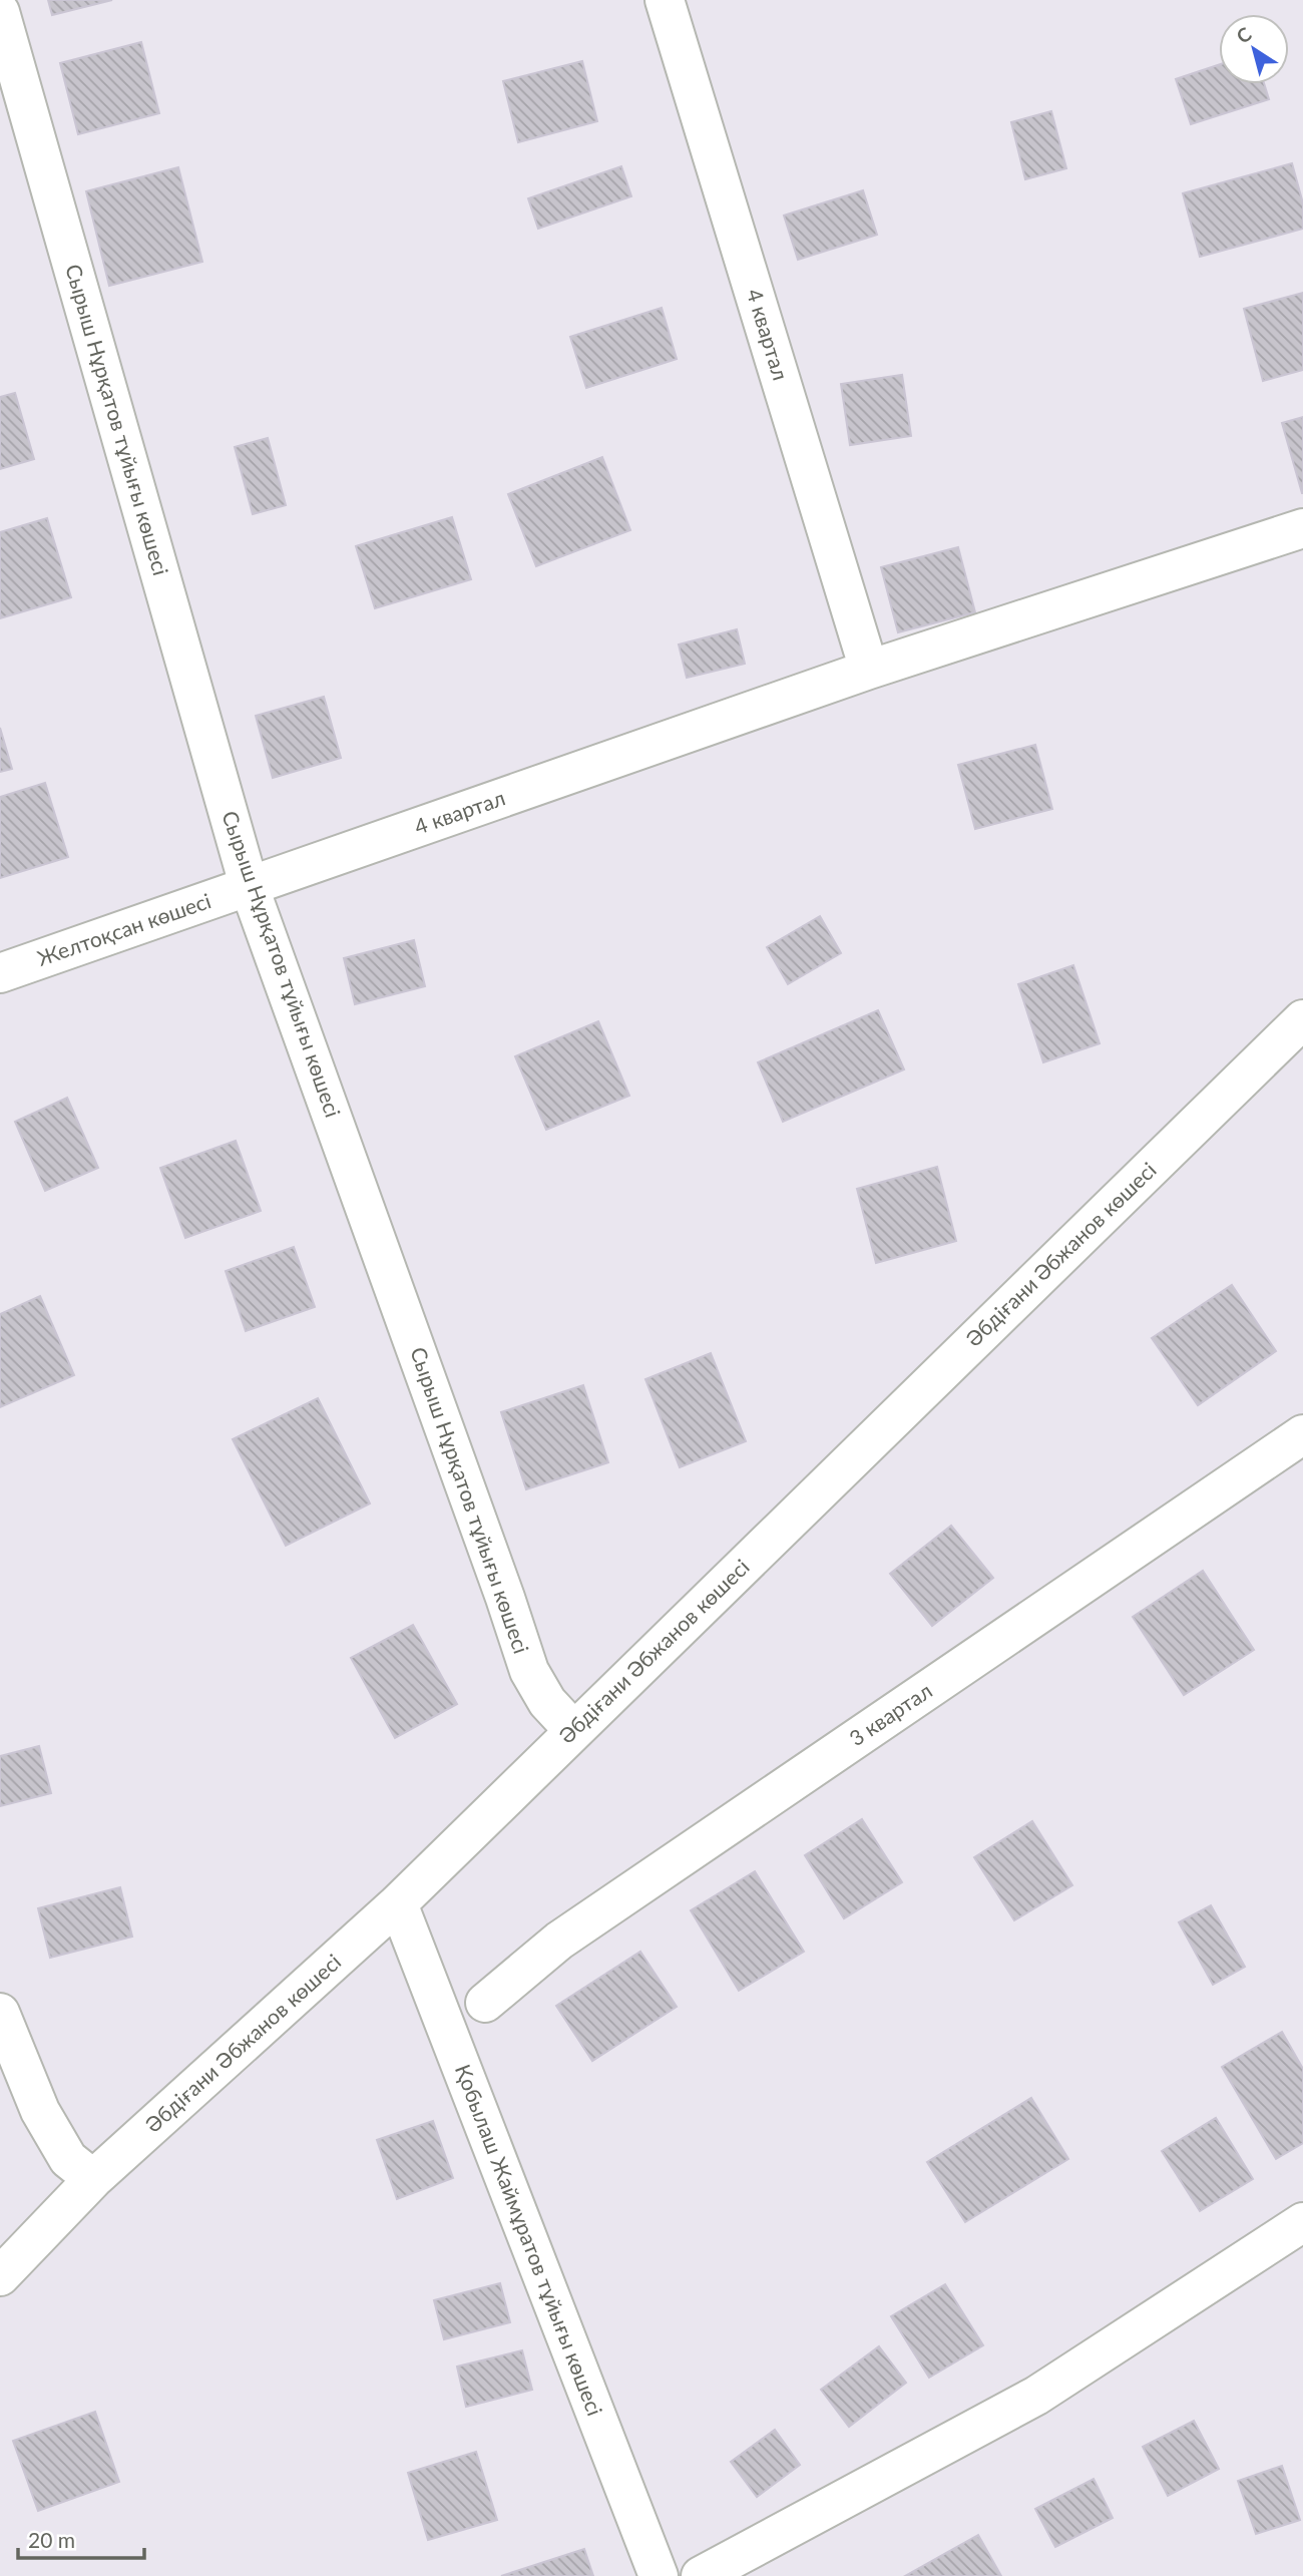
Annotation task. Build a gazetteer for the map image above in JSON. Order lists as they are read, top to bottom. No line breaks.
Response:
{"streets":{"street":["4 квартал","Сырыш Нұрқатов тұйығы көшесі","Желтоқсан көшесі","Әбдіғани Әбжанов көшесі","3 квартал","Қобылаш Жаймұратов тұйығы көшесі"]},"crossings":[["4 квартал","Сырыш Нұрқатов тұйығы көшесі"],["4 квартал","Желтоқсан көшесі"],["Сырыш Нұрқатов тұйығы көшесі","Желтоқсан көшесі"],["Сырыш Нұрқатов тұйығы көшесі","Әбдіғани Әбжанов көшесі"],["Әбдіғани Әбжанов көшесі","Қобылаш Жаймұратов тұйығы көшесі"]],"scale_bar":"20 m","north":"top left"}
